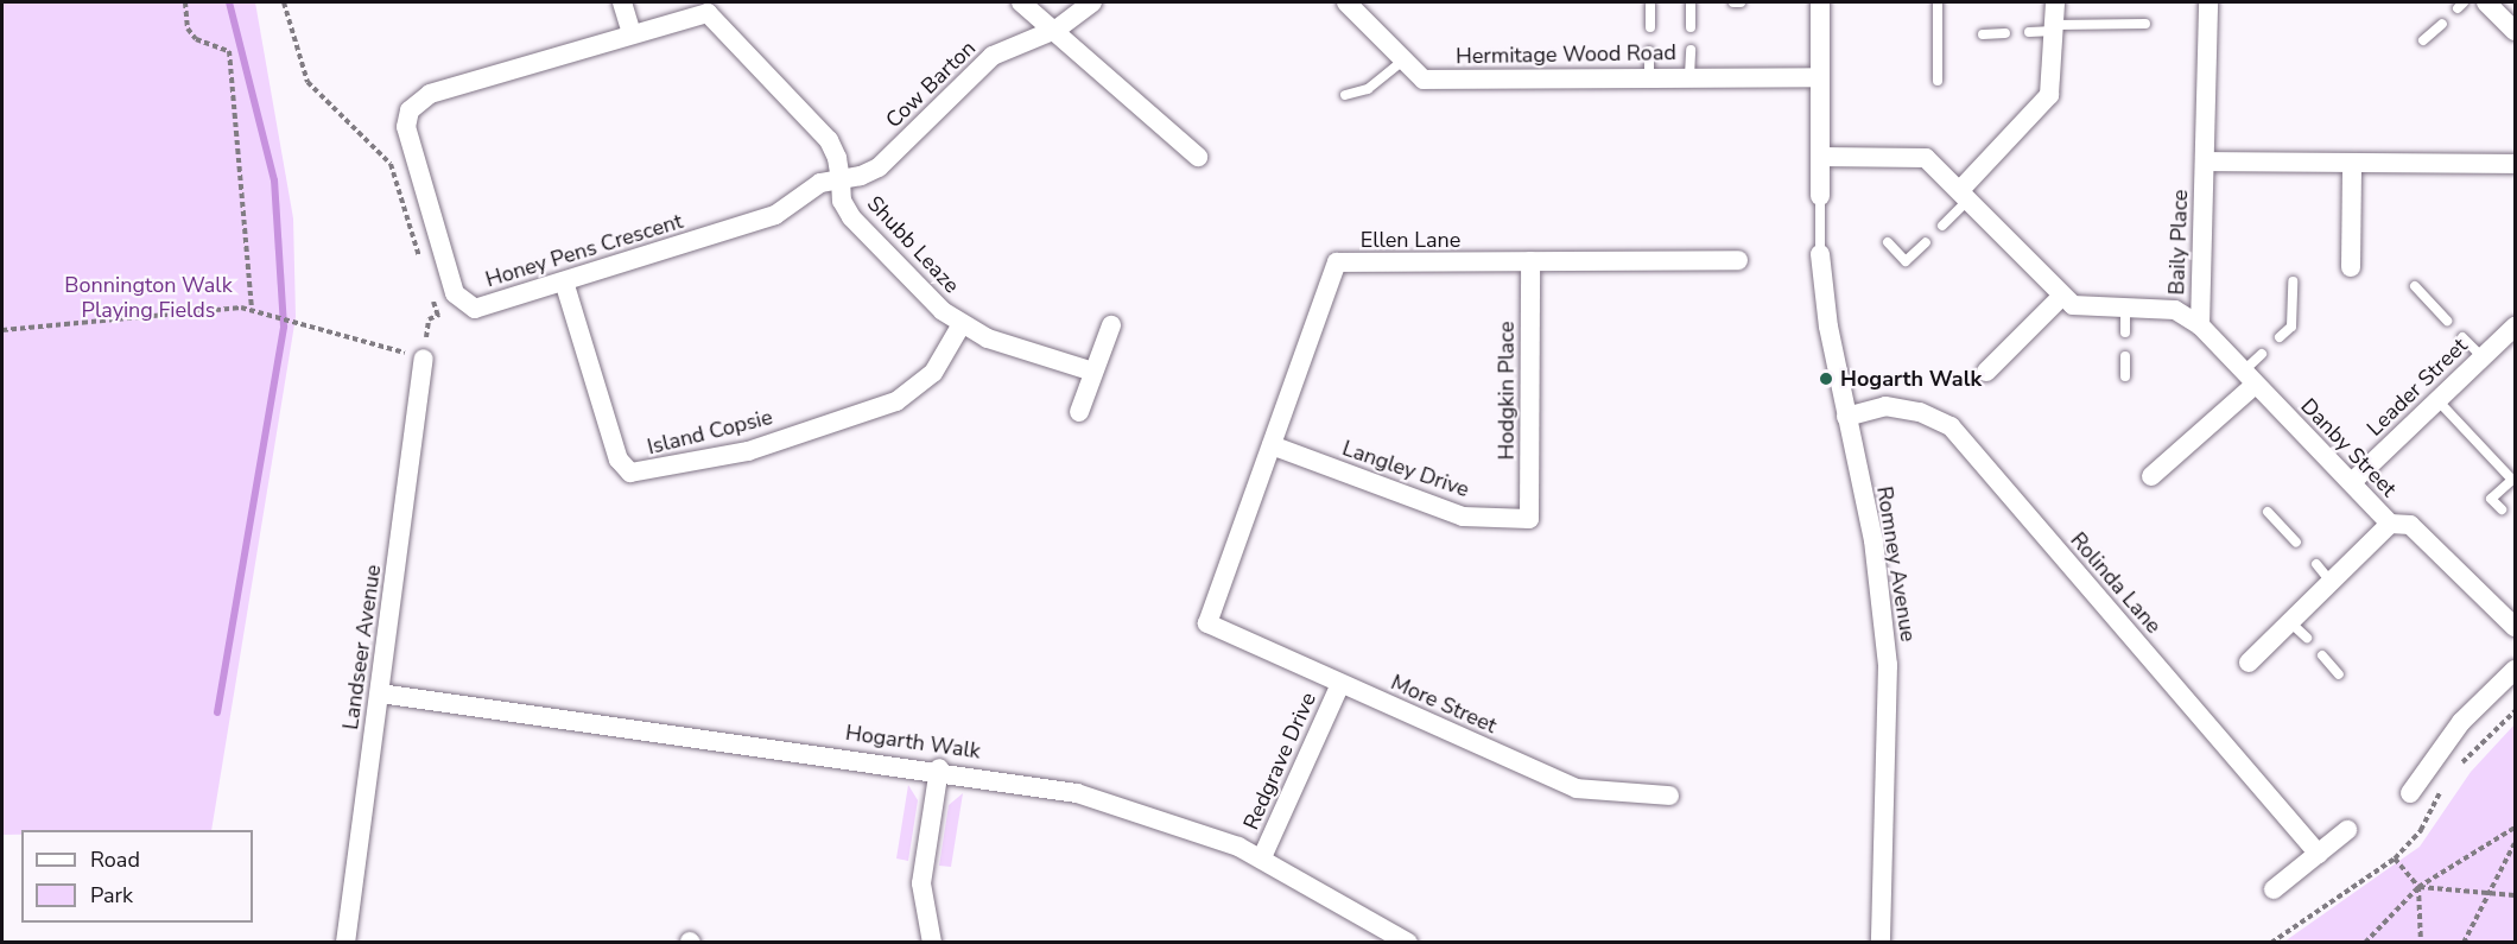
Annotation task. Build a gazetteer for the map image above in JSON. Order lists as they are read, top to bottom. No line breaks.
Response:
{"streets":{"street":["Hermitage Wood Road","Cow Barton","Ellen Lane","Baily Place","Shubb Leaze","Honey Pens Crescent","Leader Street","Hodgkin Place","Island Copsie","Danby Street","Langley Drive","Romney Avenue","Rolinda Lane","Landseer Avenue","More Street","Hogarth Walk","Redgrave Drive"]},"crossings":[["Cow Barton","Shubb Leaze"],["Cow Barton","Honey Pens Crescent"],["Ellen Lane","Hodgkin Place"],["Ellen Lane","Langley Drive"],["Ellen Lane","More Street"],["Baily Place","Danby Street"],["Shubb Leaze","Honey Pens Crescent"],["Shubb Leaze","Island Copsie"],["Honey Pens Crescent","Island Copsie"],["Leader Street","Danby Street"],["Hodgkin Place","Langley Drive"],["Romney Avenue","Rolinda Lane"],["Landseer Avenue","Hogarth Walk"],["More Street","Redgrave Drive"],["Hogarth Walk","Redgrave Drive"]],"parks":["Bonnington Walk Playing Fields"],"places":["Hogarth Walk"],"legend":["Road","Park"]}
